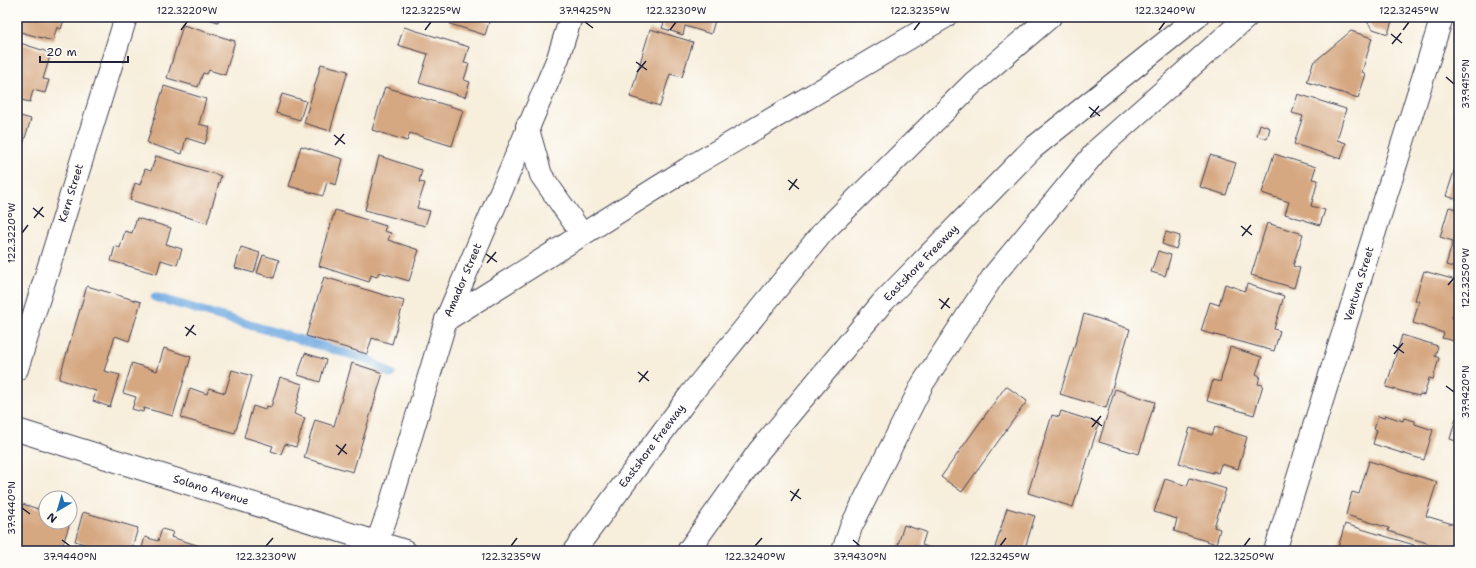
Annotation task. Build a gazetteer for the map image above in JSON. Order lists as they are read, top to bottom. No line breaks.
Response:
{"streets":{"main road":["Kern Street","Eastshore Freeway","Amador Street","Ventura Street","Solano Avenue"]},"crossings":[["Amador Street","Solano Avenue"]],"scale_bar":"20 m","north":"bottom left","coordinates":["122.3220°W","122.3225°W","37.9425°N","122.3230°W","122.3235°W","122.3240°W","122.3245°W","37.9415°N","122.3250°W","37.9420°N","37.9440°N","37.9430°N"]}
